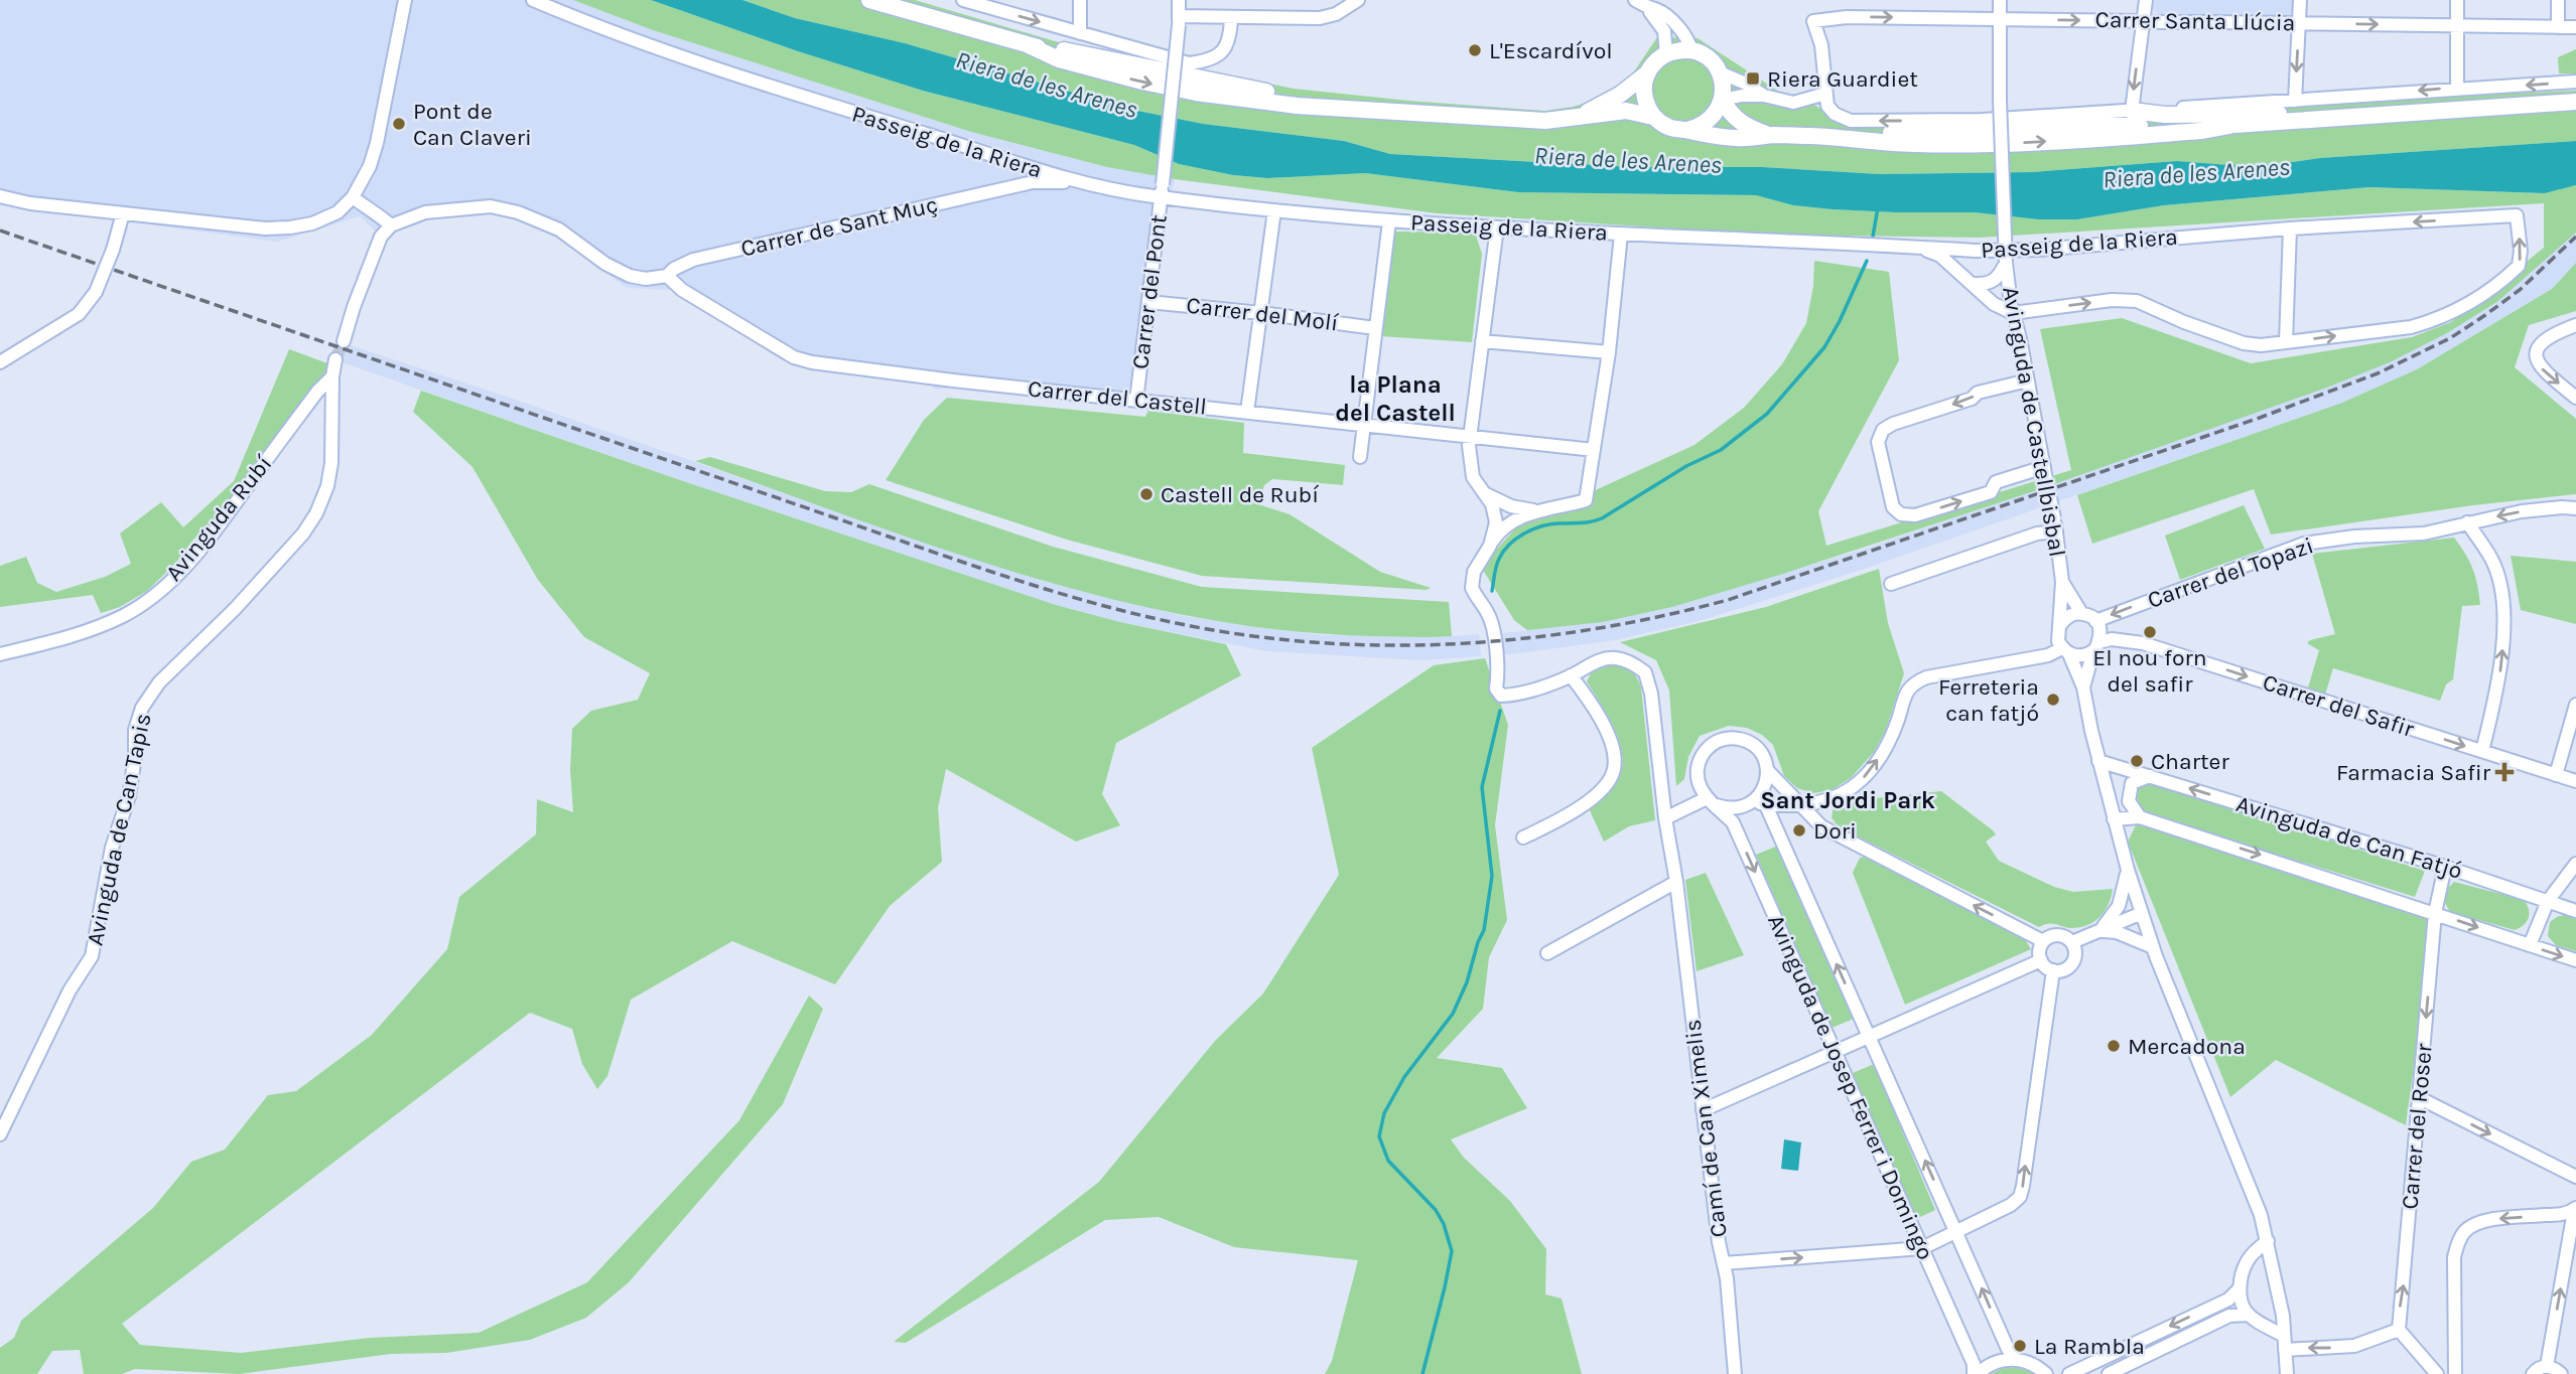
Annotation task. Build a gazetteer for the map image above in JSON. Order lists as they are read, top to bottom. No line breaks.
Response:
{"streets":{"street":["Carrer Santa Llúcia","Passeig de la Riera","Carrer de Sant Muç","Carrer del Pont","Carrer del Molí","Carrer del Castell","Avinguda de Castellbisbal","Avinguda Rubí","Carrer del Topazi","Carrer del Safir","Avinguda de Can Tapis","Avinguda de Can Fatjó","Avinguda de Josep Ferrer i Domingo","Carrer del Roser","Camí de Can Ximelis"]},"crossings":[["Carrer Santa Llúcia","Avinguda de Castellbisbal"],["Passeig de la Riera","Carrer de Sant Muç"],["Passeig de la Riera","Carrer del Pont"],["Carrer de Sant Muç","Carrer del Castell"],["Carrer del Pont","Carrer del Molí"],["Carrer del Pont","Carrer del Castell"],["Avinguda de Castellbisbal","Carrer del Topazi"],["Avinguda de Castellbisbal","Carrer del Safir"],["Avinguda Rubí","Avinguda de Can Tapis"],["Carrer del Topazi","Carrer del Safir"],["Avinguda de Can Fatjó","Carrer del Roser"]],"one_way":["Carrer del Topazi","Carrer del Safir"],"districts":["la Plana del Castell","Sant Jordi Park"],"water":["Riera de les Arenes"],"places":{"other":["L'Escardívol","Pont de Can Claveri","Castell de Rubí","El nou forn del safir","Ferreteria can fatjó","Charter","Dori","Mercadona","La Rambla"],"transit":["Riera Guardiet"],"health":["Farmacia Safir"]}}
